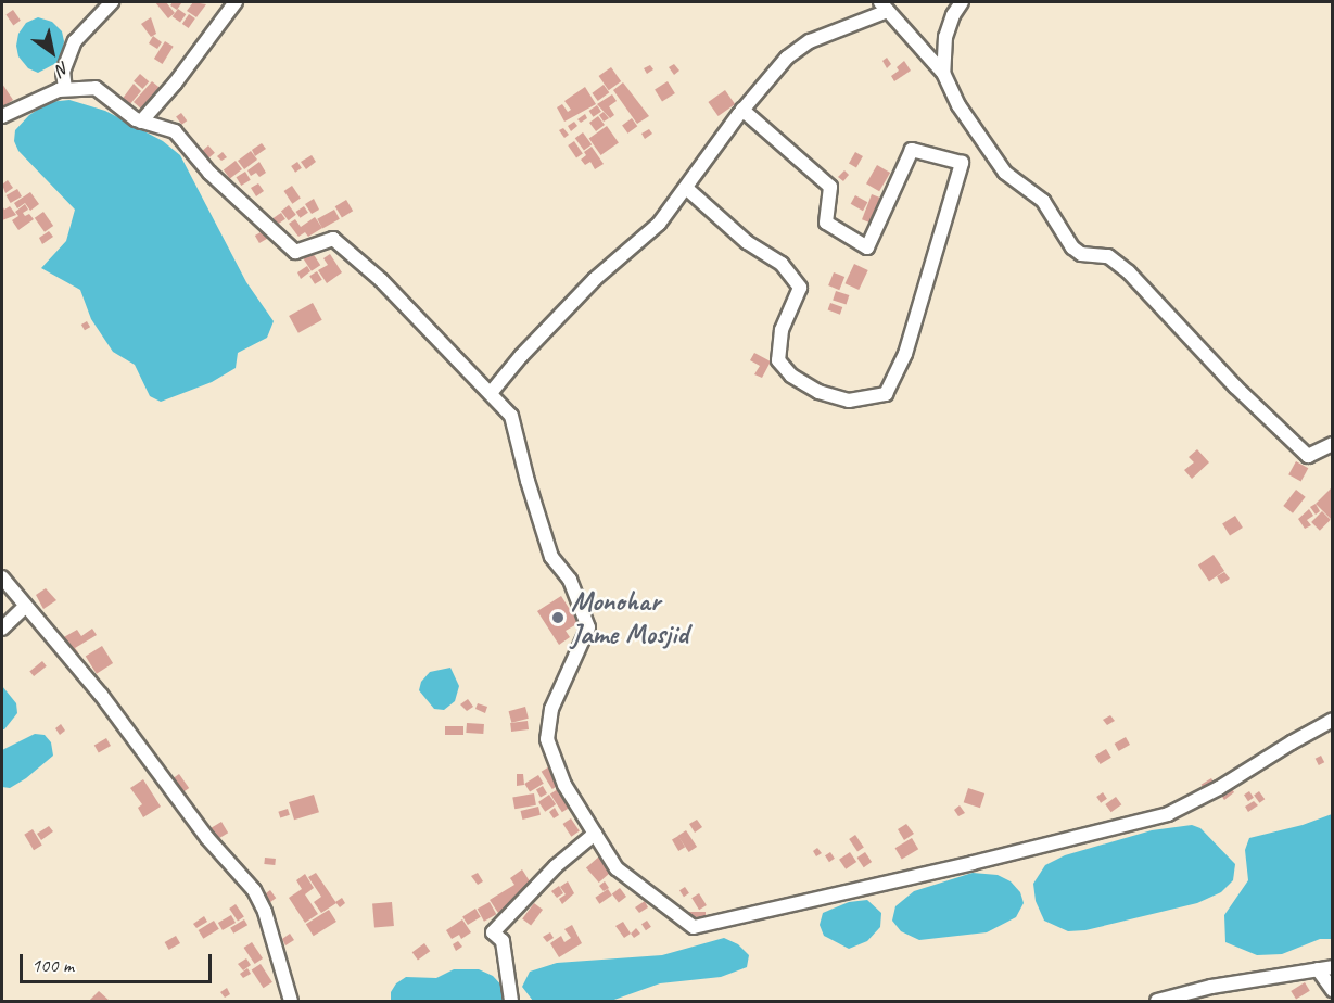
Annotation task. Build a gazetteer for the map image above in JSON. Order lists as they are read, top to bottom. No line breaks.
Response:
{"places":["Monohar Jame Mosjid"],"scale_bar":"100 m","north":"bottom right"}
